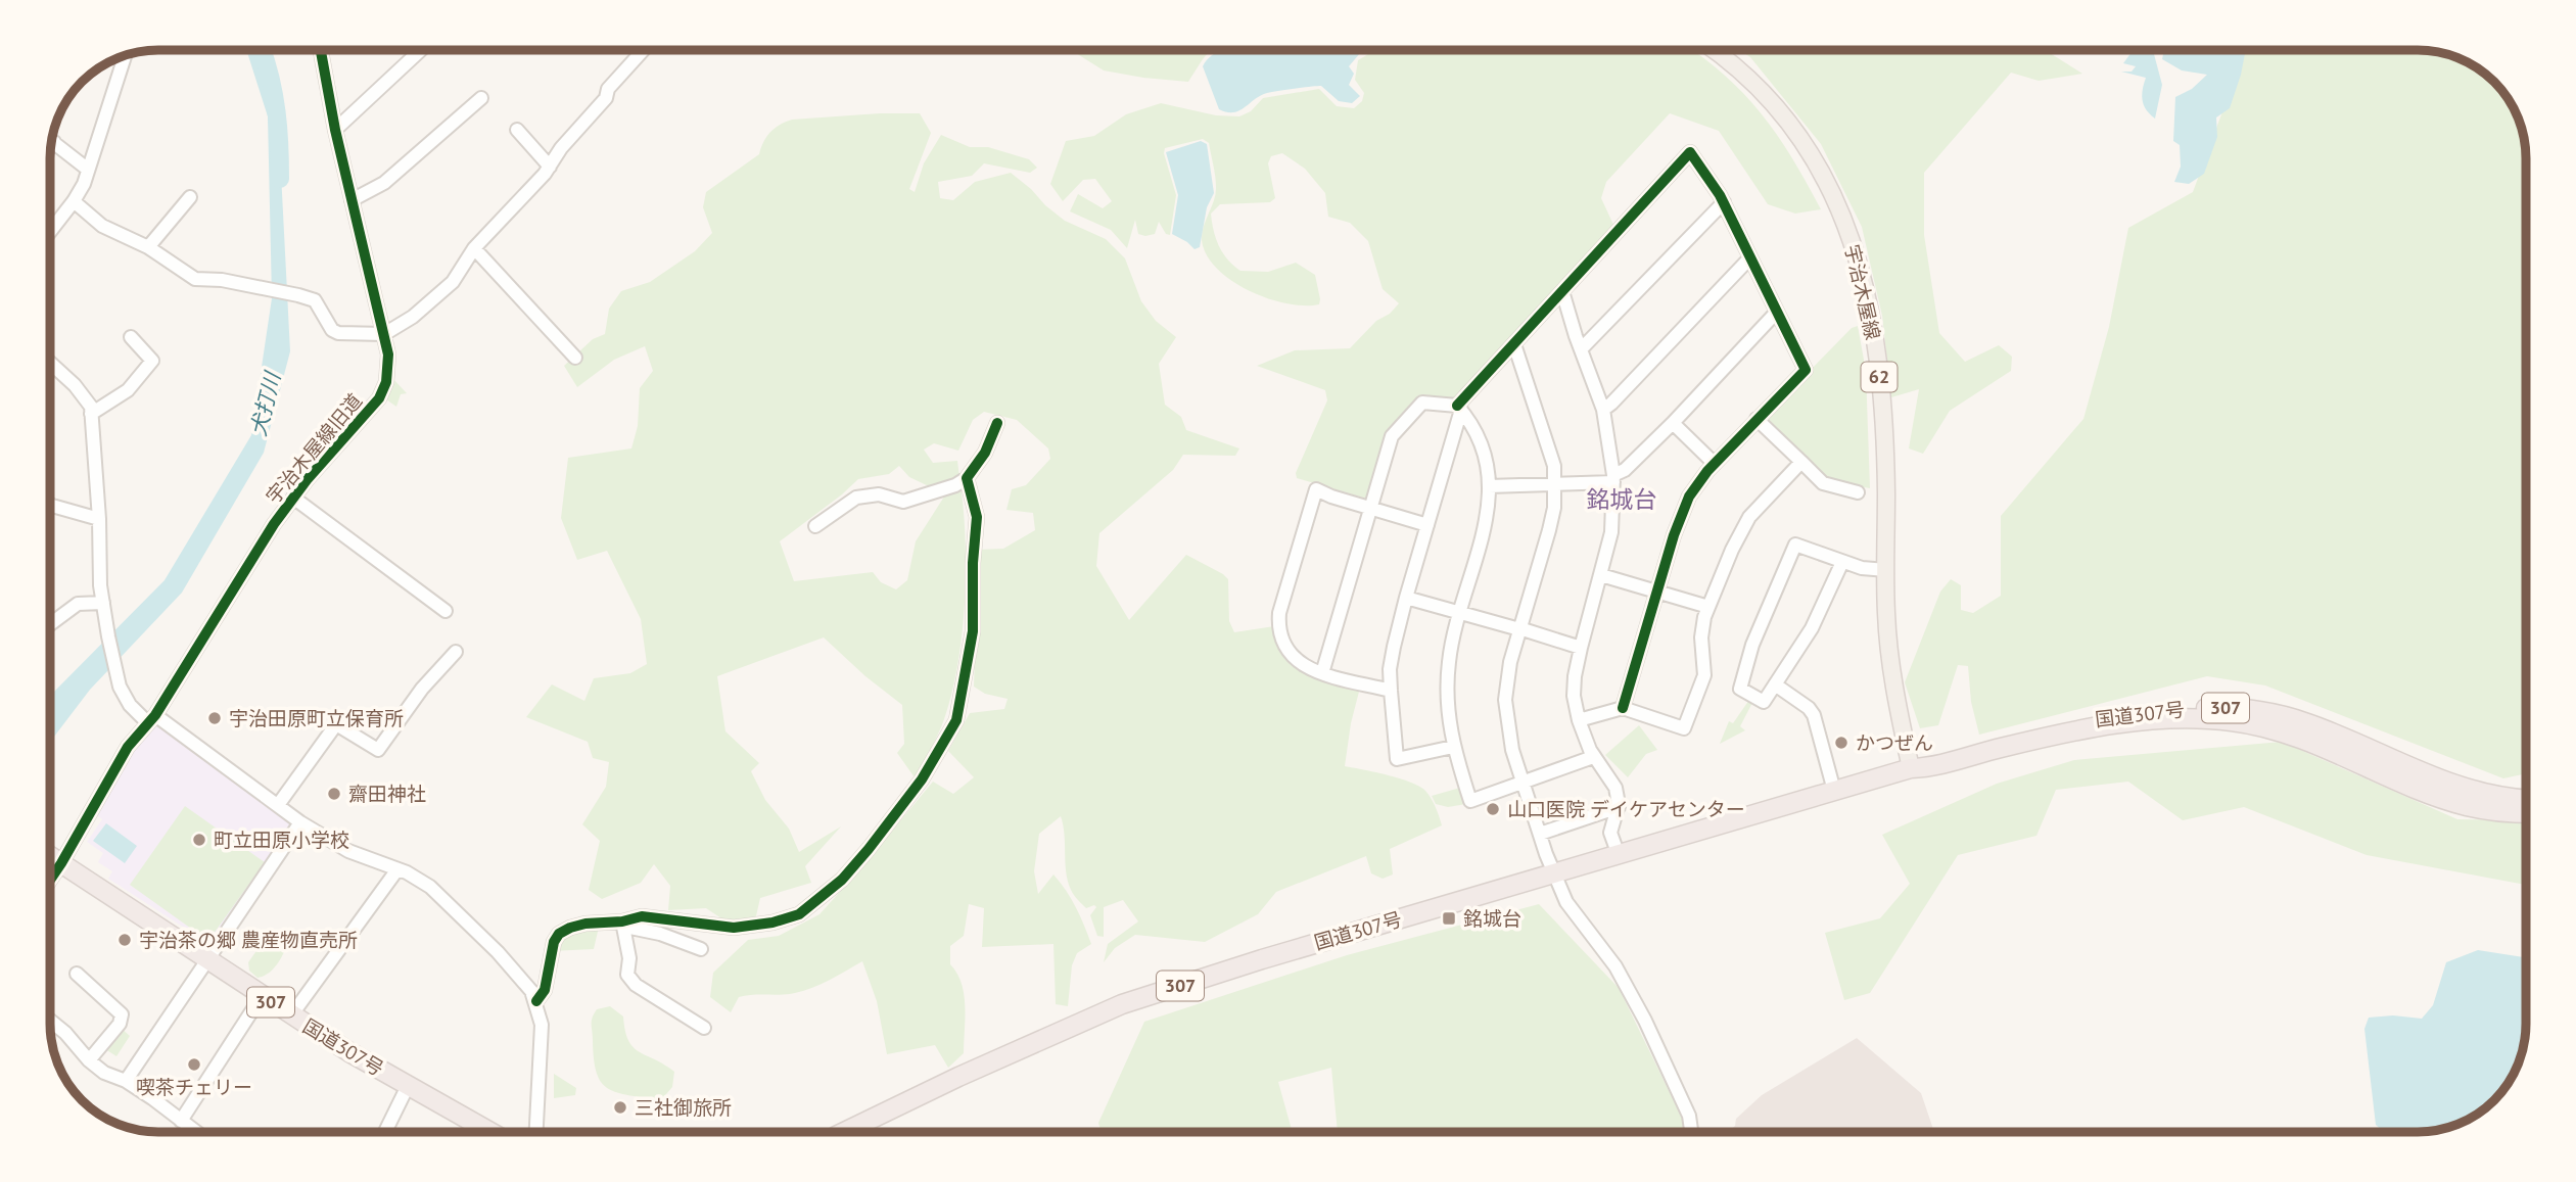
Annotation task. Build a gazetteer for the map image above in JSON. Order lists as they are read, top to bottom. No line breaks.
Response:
{"streets":{"highway":["307","国道307号"],"main road":["宇治木屋線","62"],"street":["宇治木屋線旧道"]},"crossings":[["宇治木屋線","国道307号"],["宇治木屋線旧道","国道307号"]],"districts":["銘城台"],"water":["犬打川"],"places":{"other":["宇治田原町立保育所","かつぜん","齋田神社","山口医院 デイケアセンター","町立田原小学校","宇治茶の郷 農産物直売所","喫茶チェリー","三社御旅所"],"transit":["銘城台"]}}
